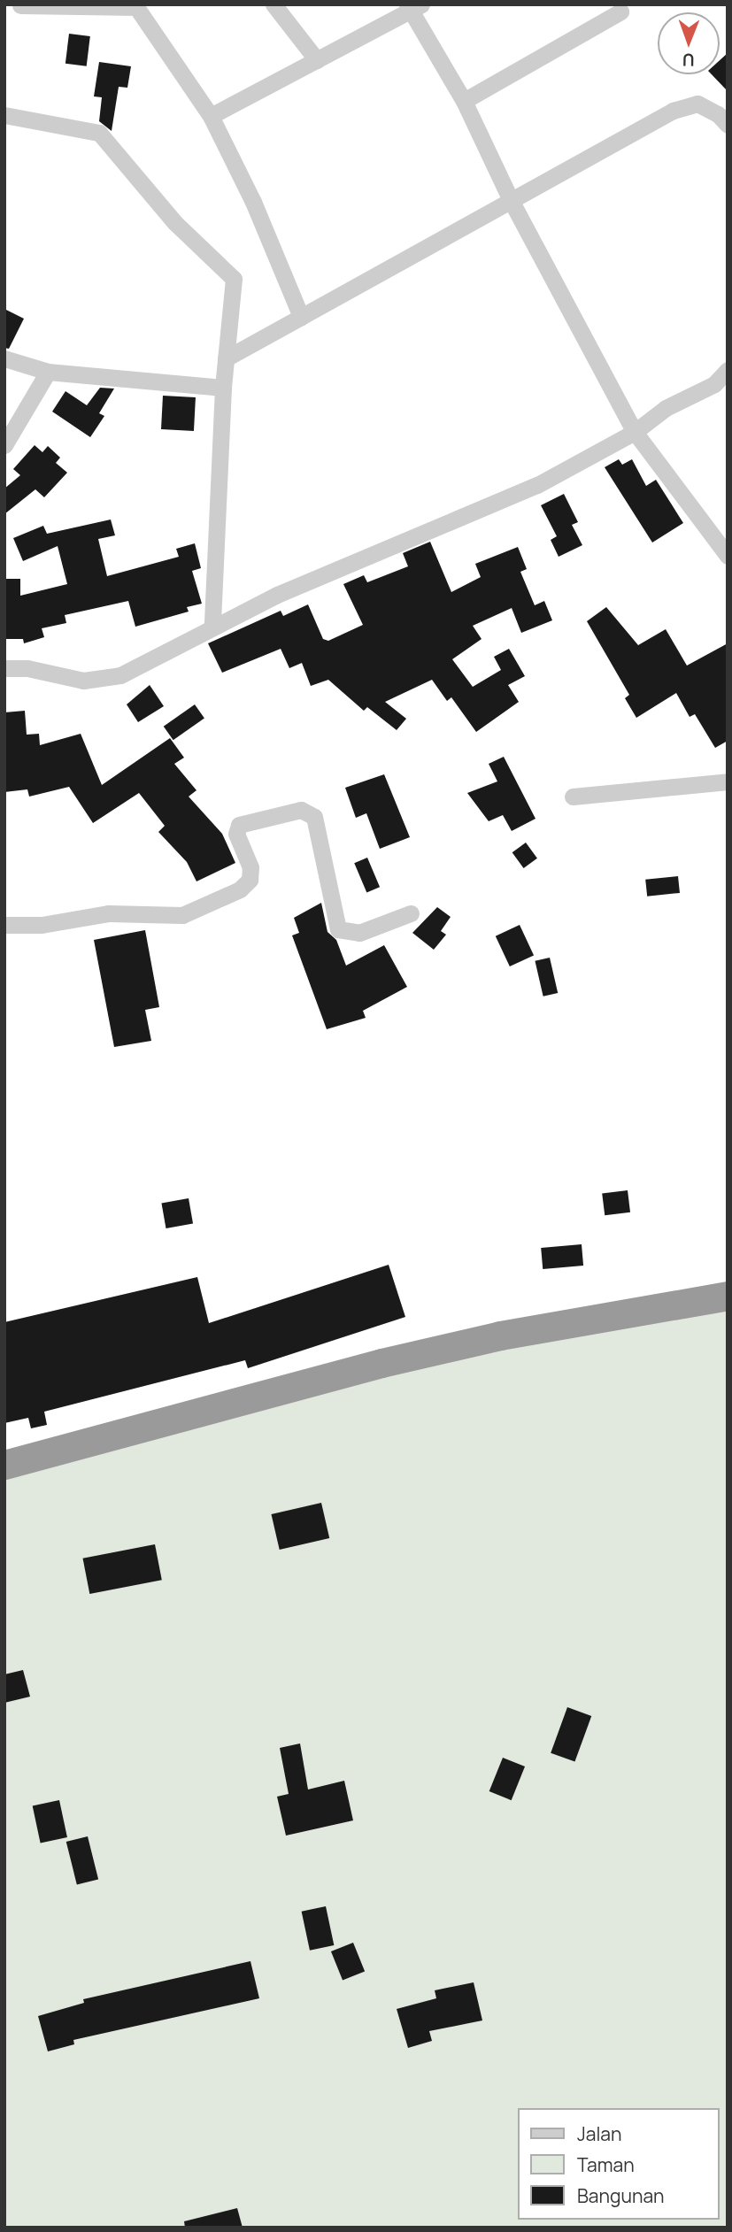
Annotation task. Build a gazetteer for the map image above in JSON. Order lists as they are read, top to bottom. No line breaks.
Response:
{"legend":["Jalan","Taman","Bangunan"],"north":"bottom"}
